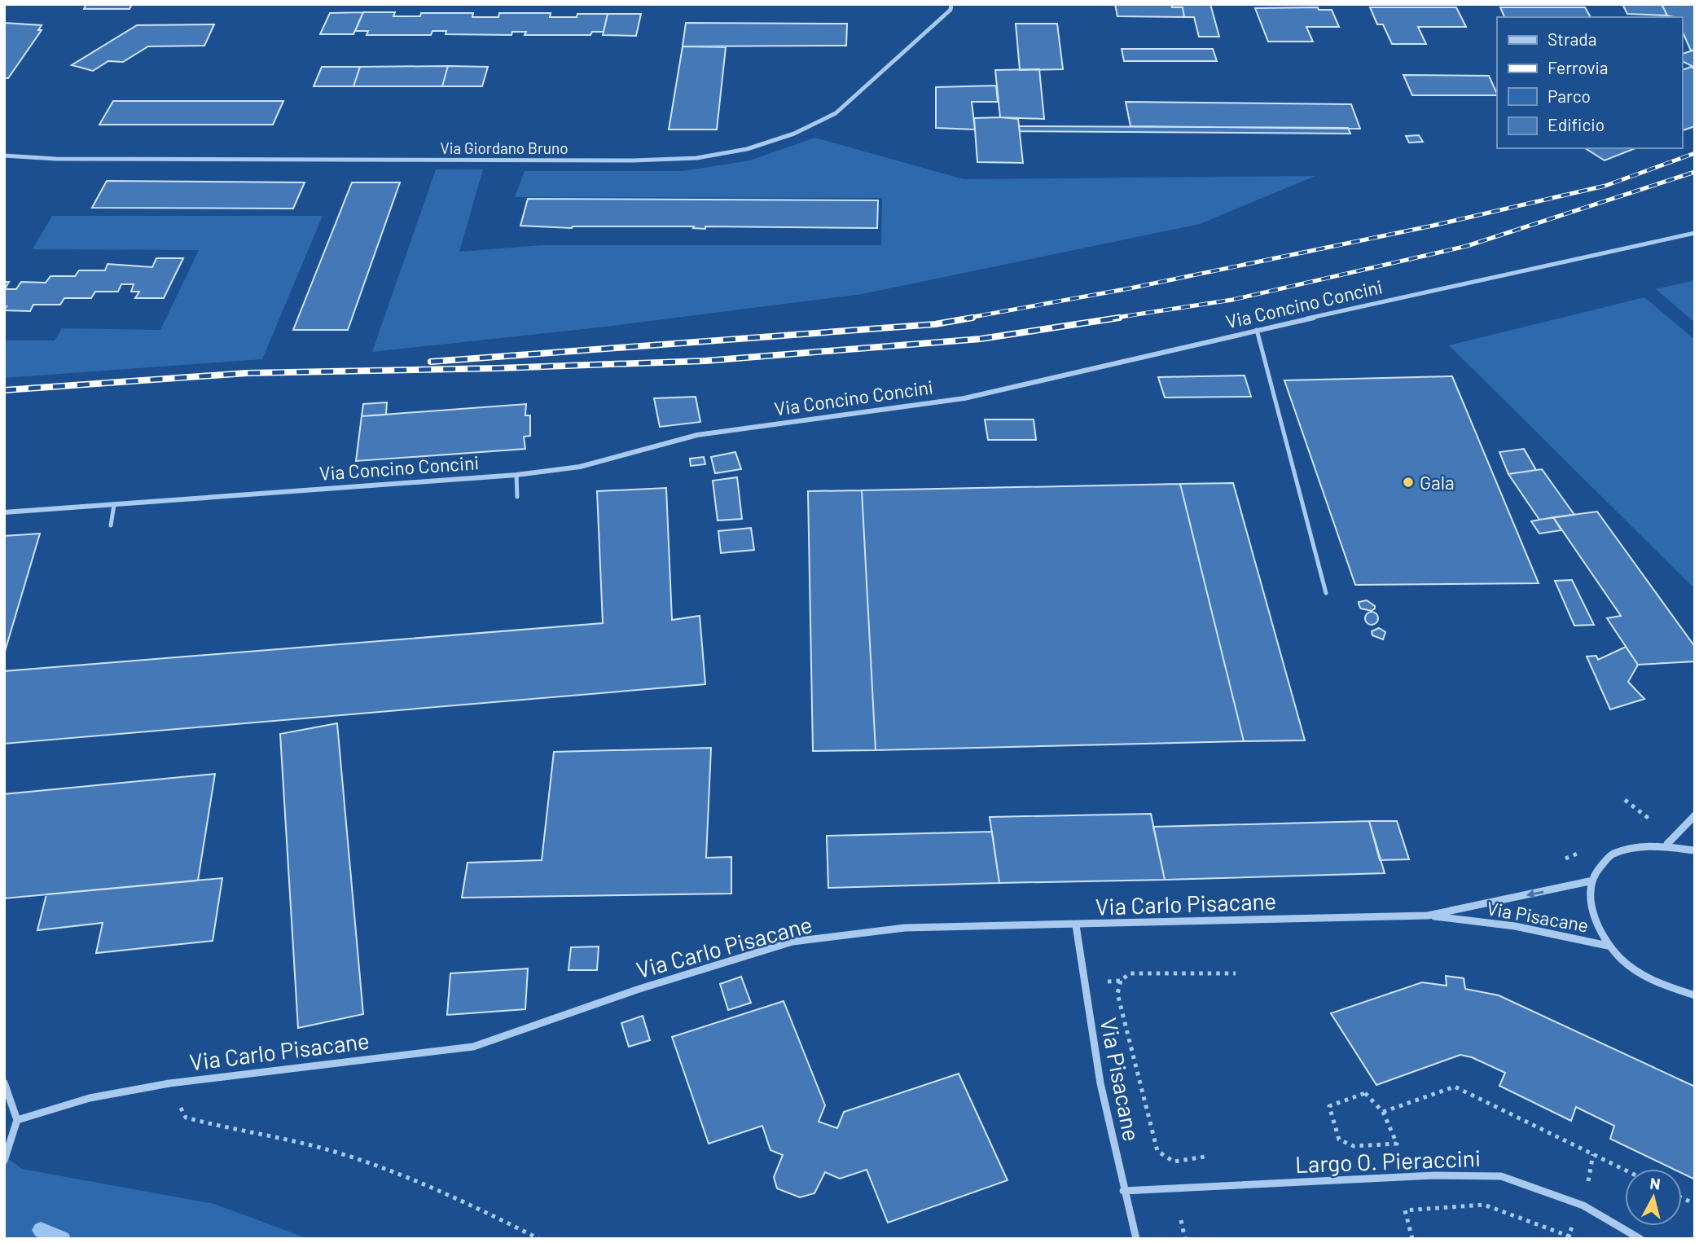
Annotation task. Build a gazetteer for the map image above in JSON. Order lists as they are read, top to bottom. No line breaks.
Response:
{"streets":{"street":["Via Giordano Bruno","Via Concino Concini","Via Carlo Pisacane","Via Pisacane","Largo O. Pieraccini"]},"crossings":[["Via Carlo Pisacane","Via Pisacane"],["Via Pisacane","Largo O. Pieraccini"]],"places":["Gala"],"legend":["Strada","Ferrovia","Parco","Edificio"],"north":"top"}
